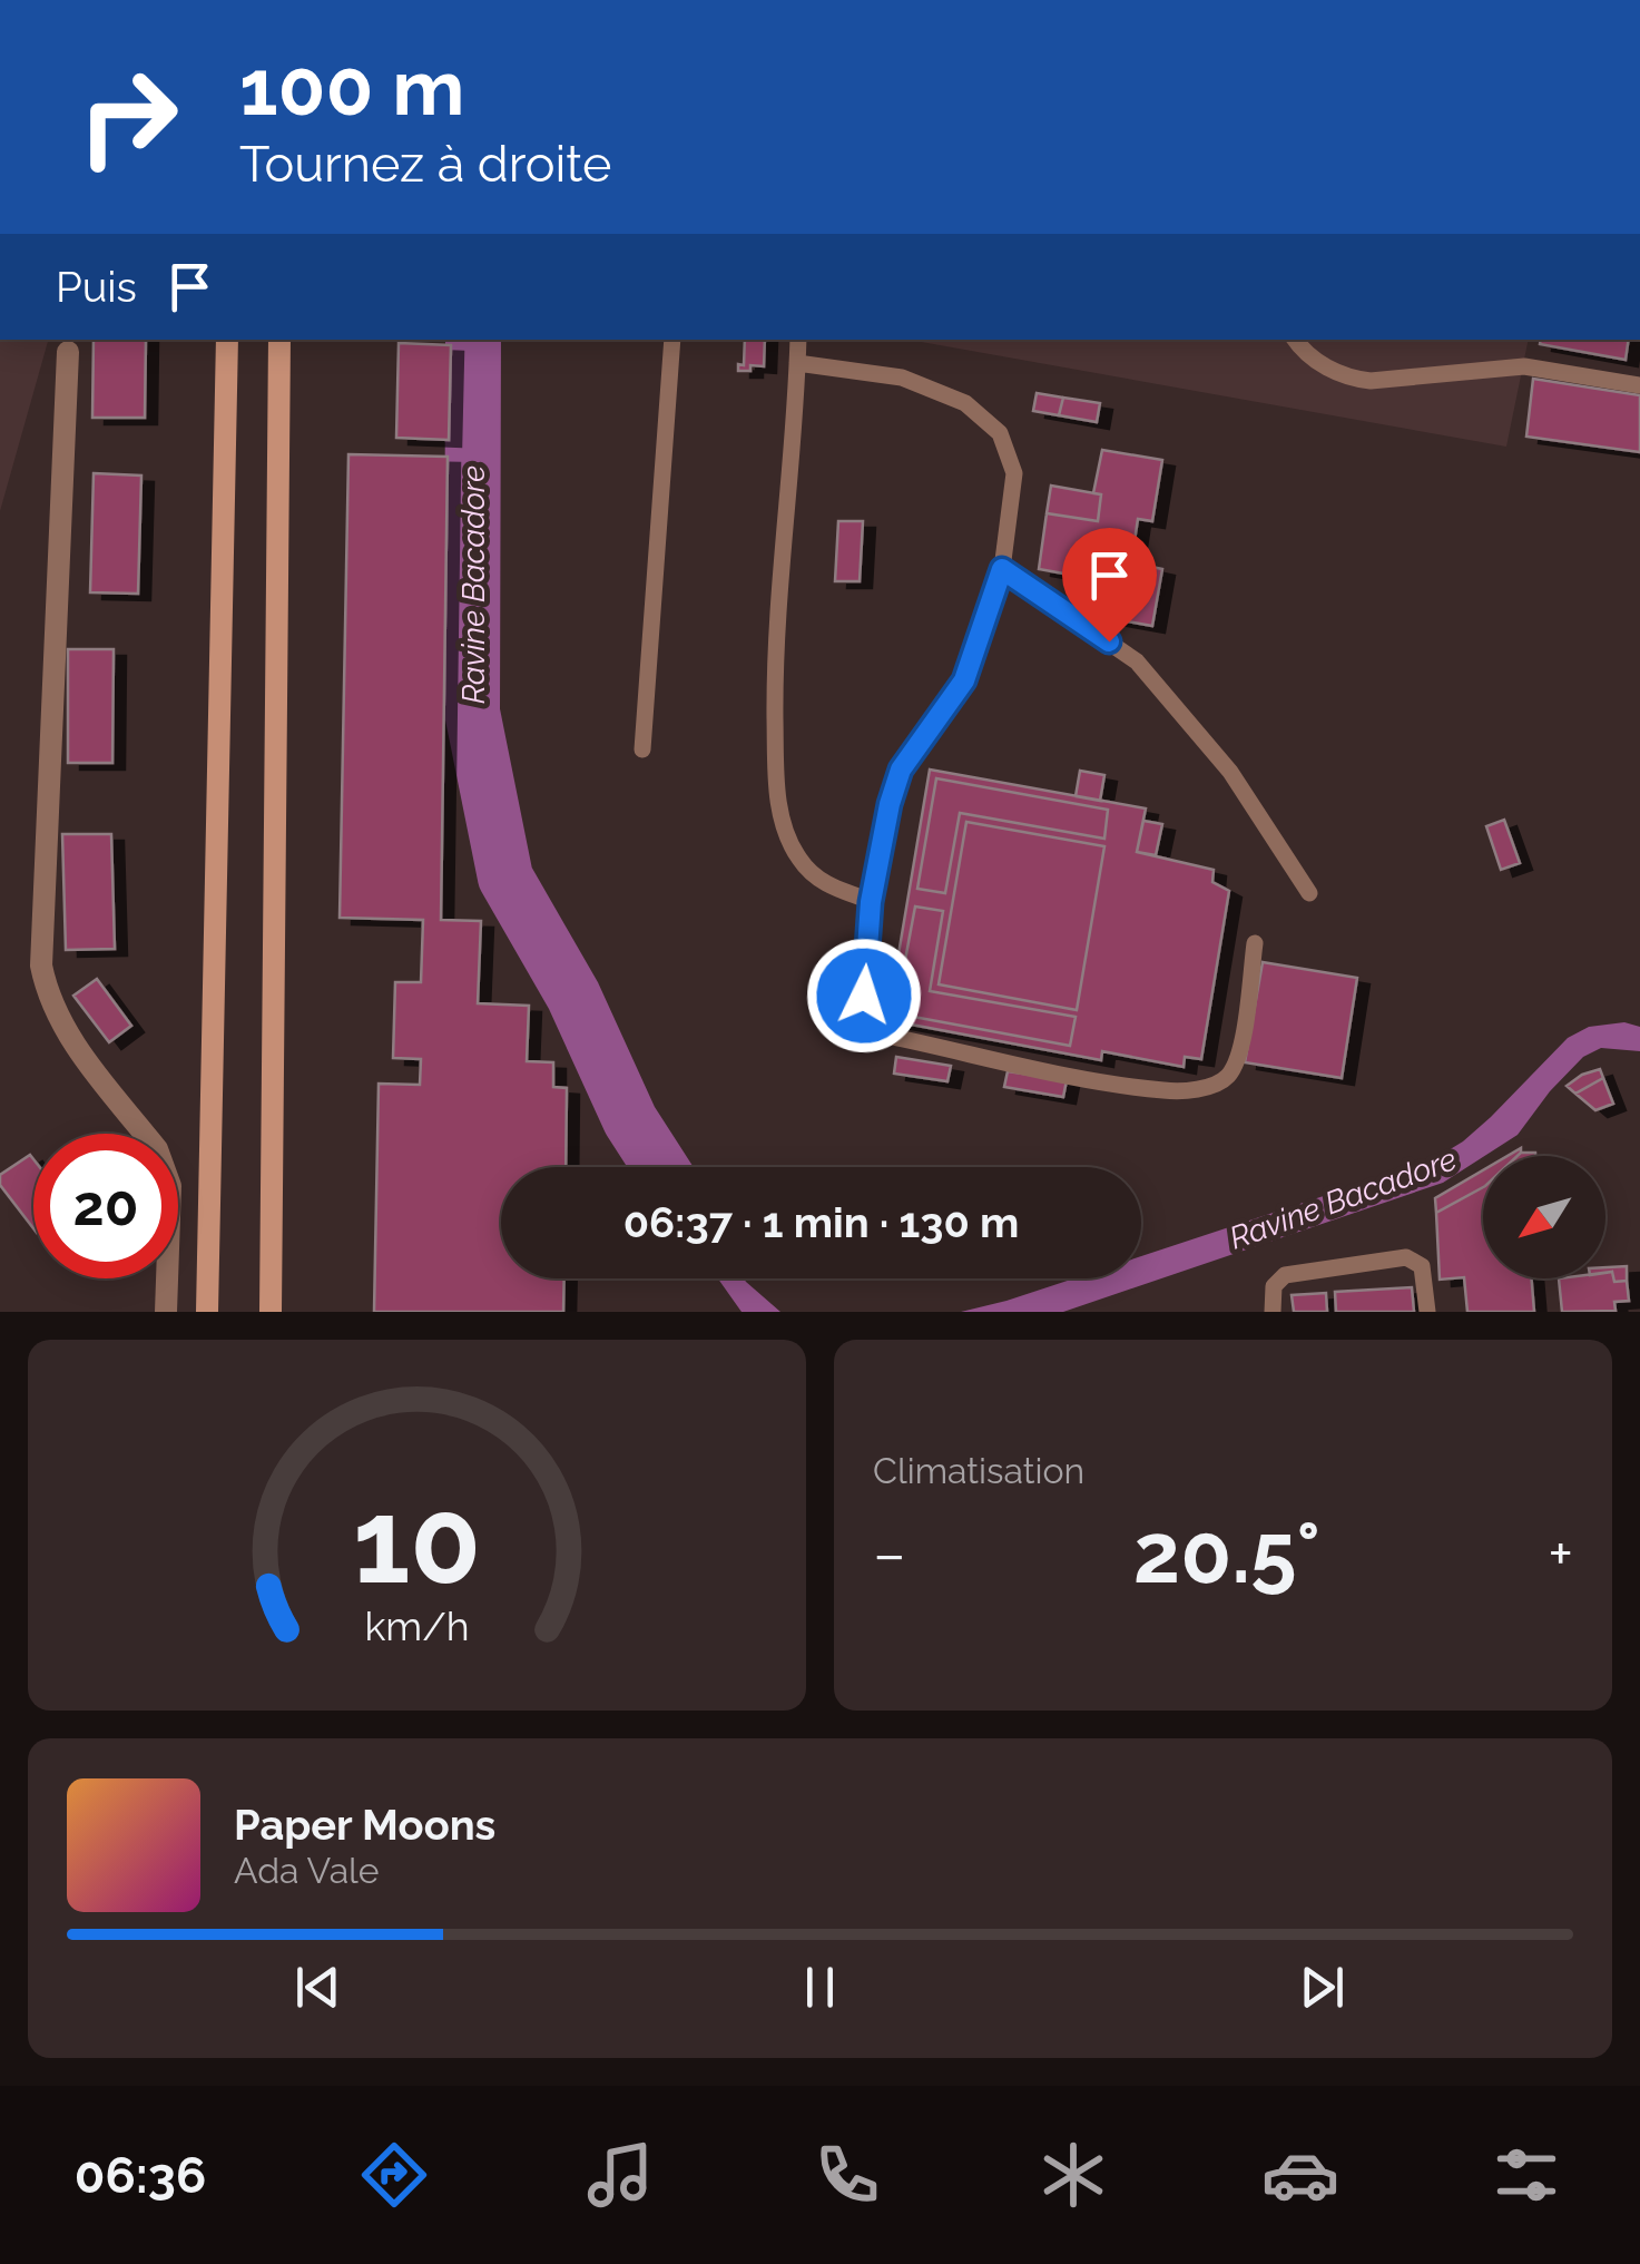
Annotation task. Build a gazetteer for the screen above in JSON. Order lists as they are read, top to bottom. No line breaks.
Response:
{"water":["Ravine Bacadore"],"north":"bottom left","page":{"turn":["100 m","Tournez à droite"],"then":"Puis","limit":"20","trip":"06:37 · 1 min · 130 m","tile":"Climatisation","heat":["−","20.5°","+"],"song":["Paper Moons","Ada Vale"],"tabs":"06:36","gauge":["10","km/h"]}}
